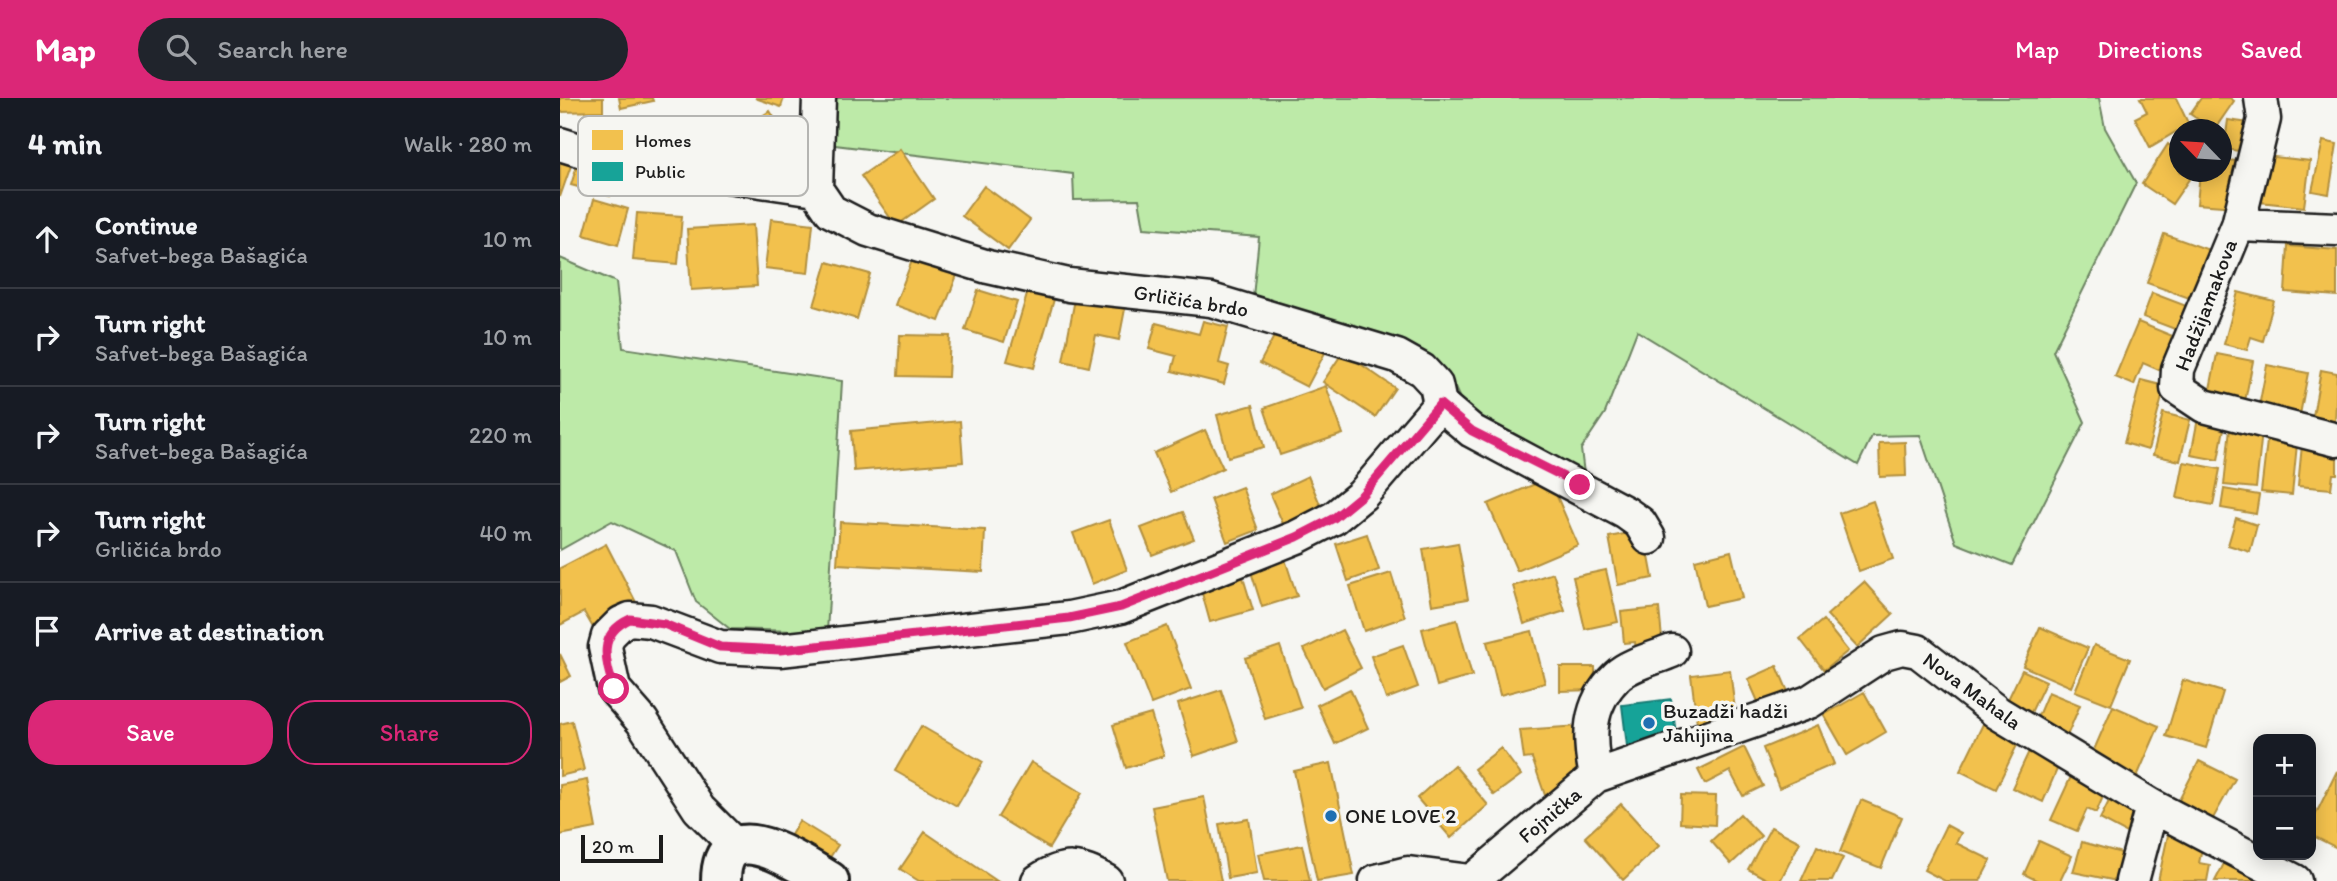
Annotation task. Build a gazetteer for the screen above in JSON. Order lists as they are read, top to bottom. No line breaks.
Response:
{"streets":{"street":["Grličića brdo","Hadžijamakova","Nova Mahala","Fojnička"]},"crossings":[["Nova Mahala","Fojnička"]],"places":["Buzadži hadži Jahijina","ONE LOVE 2"],"legend":["Homes","Public"],"scale_bar":"20 m","north":"top left","page":{"header":"Map","search":"Search here","nav":["Map","Directions","Saved"],"heading":["4 min","Walk · 280 m"],"list":[["Continue","Safvet-bega Bašagića","10 m"],["Turn right","Safvet-bega Bašagića","10 m"],["Turn right","Safvet-bega Bašagića","220 m"],["Turn right","Grličića brdo","40 m"],"Arrive at destination"],"buttons":["Save","Share"],"map_buttons":["+","−"],"scale":"20 m"}}
